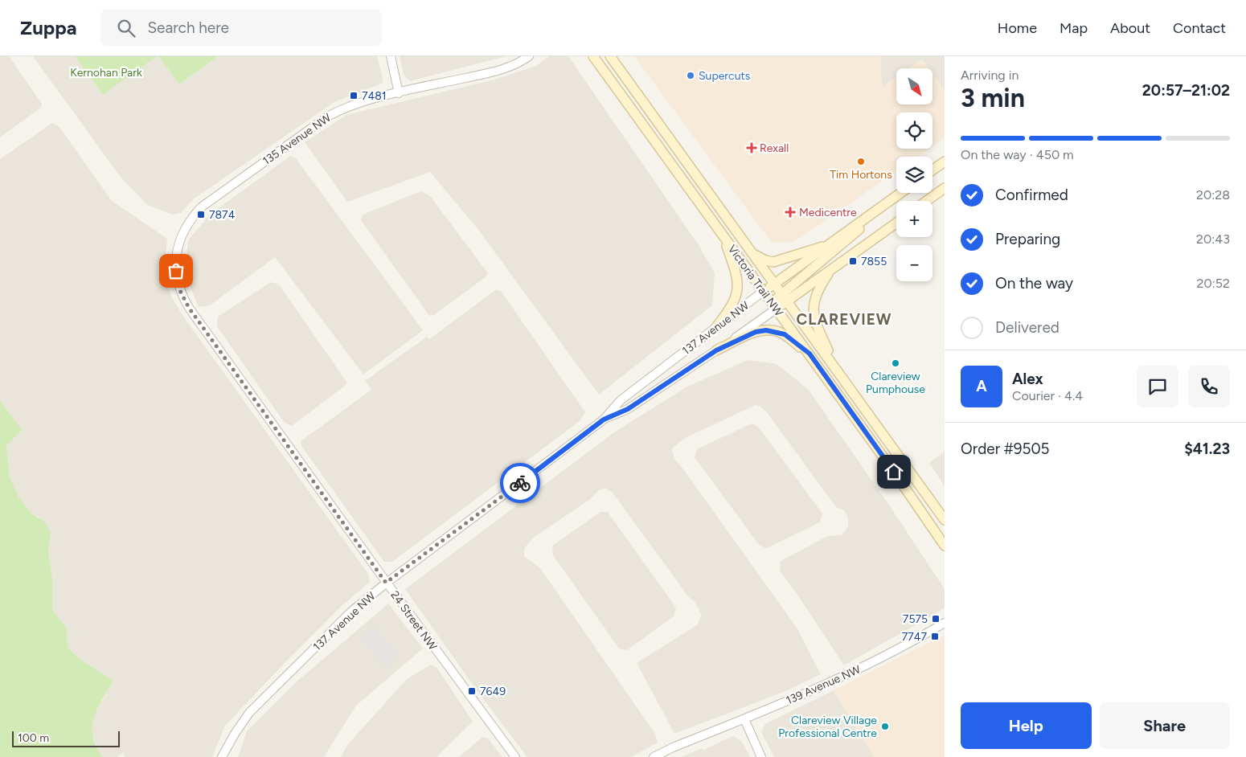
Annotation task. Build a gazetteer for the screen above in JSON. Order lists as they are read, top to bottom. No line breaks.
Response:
{"streets":{"main road":["Victoria Trail NW","137 Avenue NW"],"street":["135 Avenue NW","24 Street NW","139 Avenue NW"]},"crossings":[["135 Avenue NW","24 Street NW"],["Victoria Trail NW","137 Avenue NW"],["137 Avenue NW","24 Street NW"]],"districts":["CLAREVIEW"],"parks":["Kernohan Park"],"places":{"other":["Supercuts","Tim Hortons","Clareview Pumphouse","Clareview Village Professional Centre"],"transit":["7481","7874","7855","7575","7747","7649"],"health":["Rexall","Medicentre"]},"scale_bar":"100 m","north":"bottom right","page":{"header":"Zuppa","search":"Search here","nav":["Home","Map","About","Contact"],"heading":["3 min","Arriving in","20:57–21:02"],"panel":["Alex","Courier · 4.4","Order #9505","$41.23"],"map_buttons":["+","−"],"bar":"On the way · 450 m","list":[["Confirmed","20:28"],["Preparing","20:43"],["On the way","20:52"],"Delivered"],"round":"A","buttons":["Help","Share"],"scale":"100 m"}}
